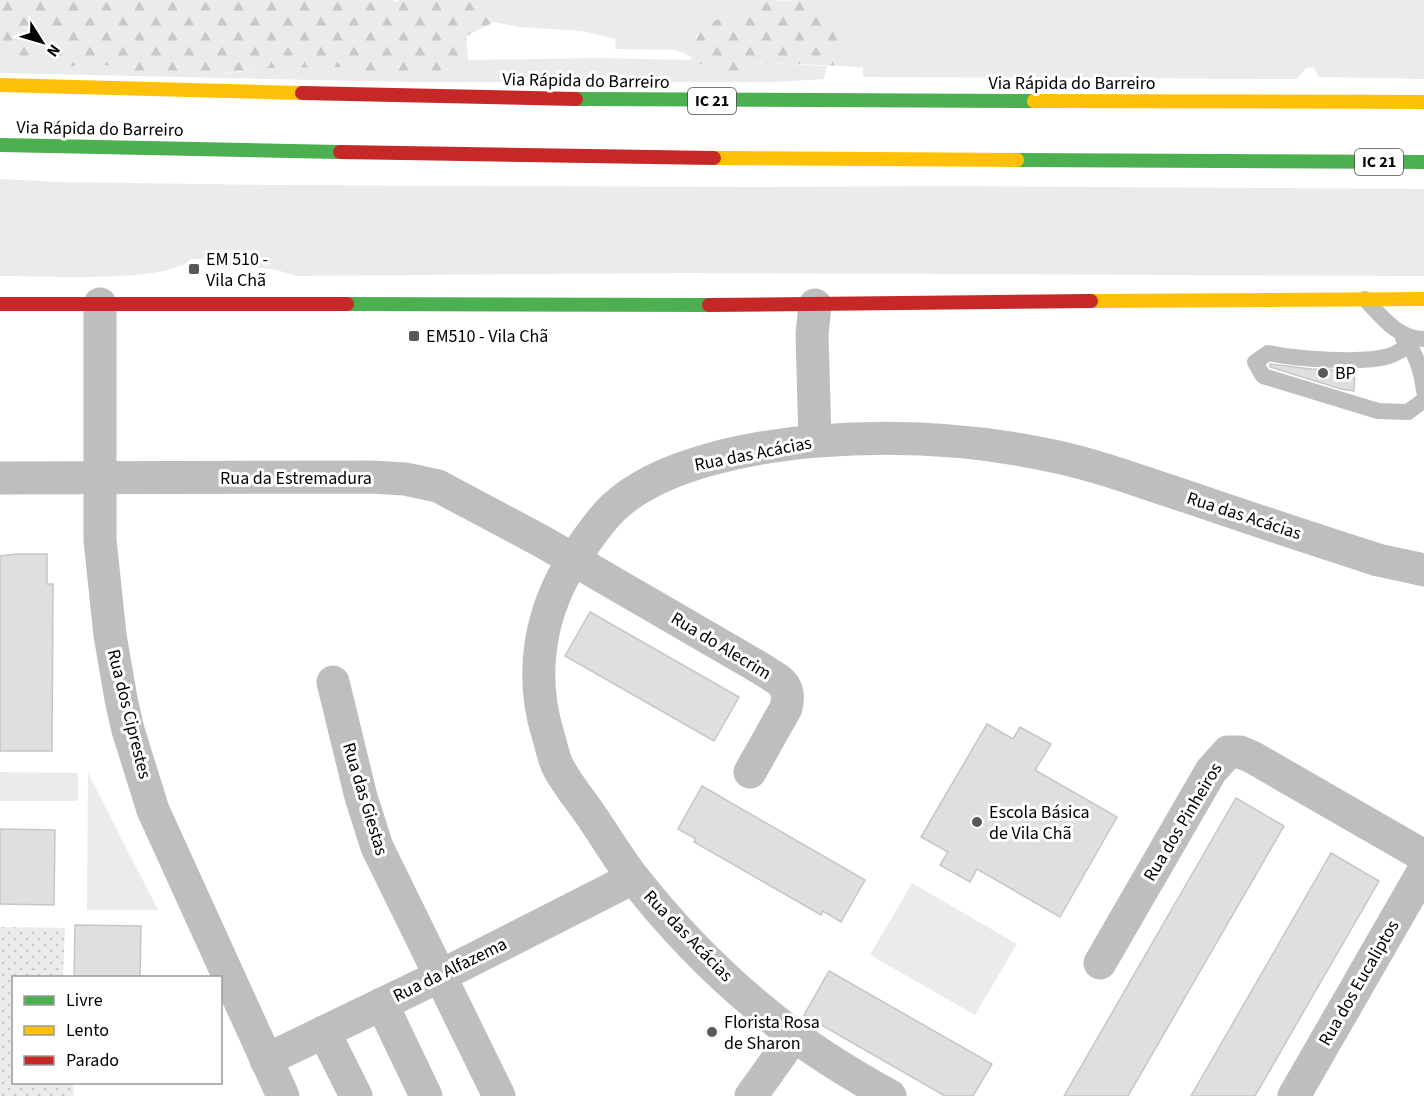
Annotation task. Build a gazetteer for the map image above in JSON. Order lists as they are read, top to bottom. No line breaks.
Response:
{"streets":{"main road":["Via Rápida do Barreiro","IC 21"],"street":["Rua das Acácias","Rua da Estremadura","Rua do Alecrim","Rua dos Ciprestes","Rua das Giestas","Rua dos Pinheiros","Rua da Alfazema","Rua dos Eucaliptos"]},"crossings":[["Rua das Acácias","Rua da Estremadura"],["Rua das Acácias","Rua do Alecrim"],["Rua das Acácias","Rua da Alfazema"],["Rua da Estremadura","Rua do Alecrim"],["Rua da Estremadura","Rua dos Ciprestes"],["Rua dos Ciprestes","Rua da Alfazema"],["Rua das Giestas","Rua da Alfazema"]],"places":{"transit":["EM 510 - Vila Chã","EM510 - Vila Chã"],"other":["BP","Escola Básica de Vila Chã","Florista Rosa de Sharon"]},"legend":["Livre","Lento","Parado"],"north":"bottom right"}
